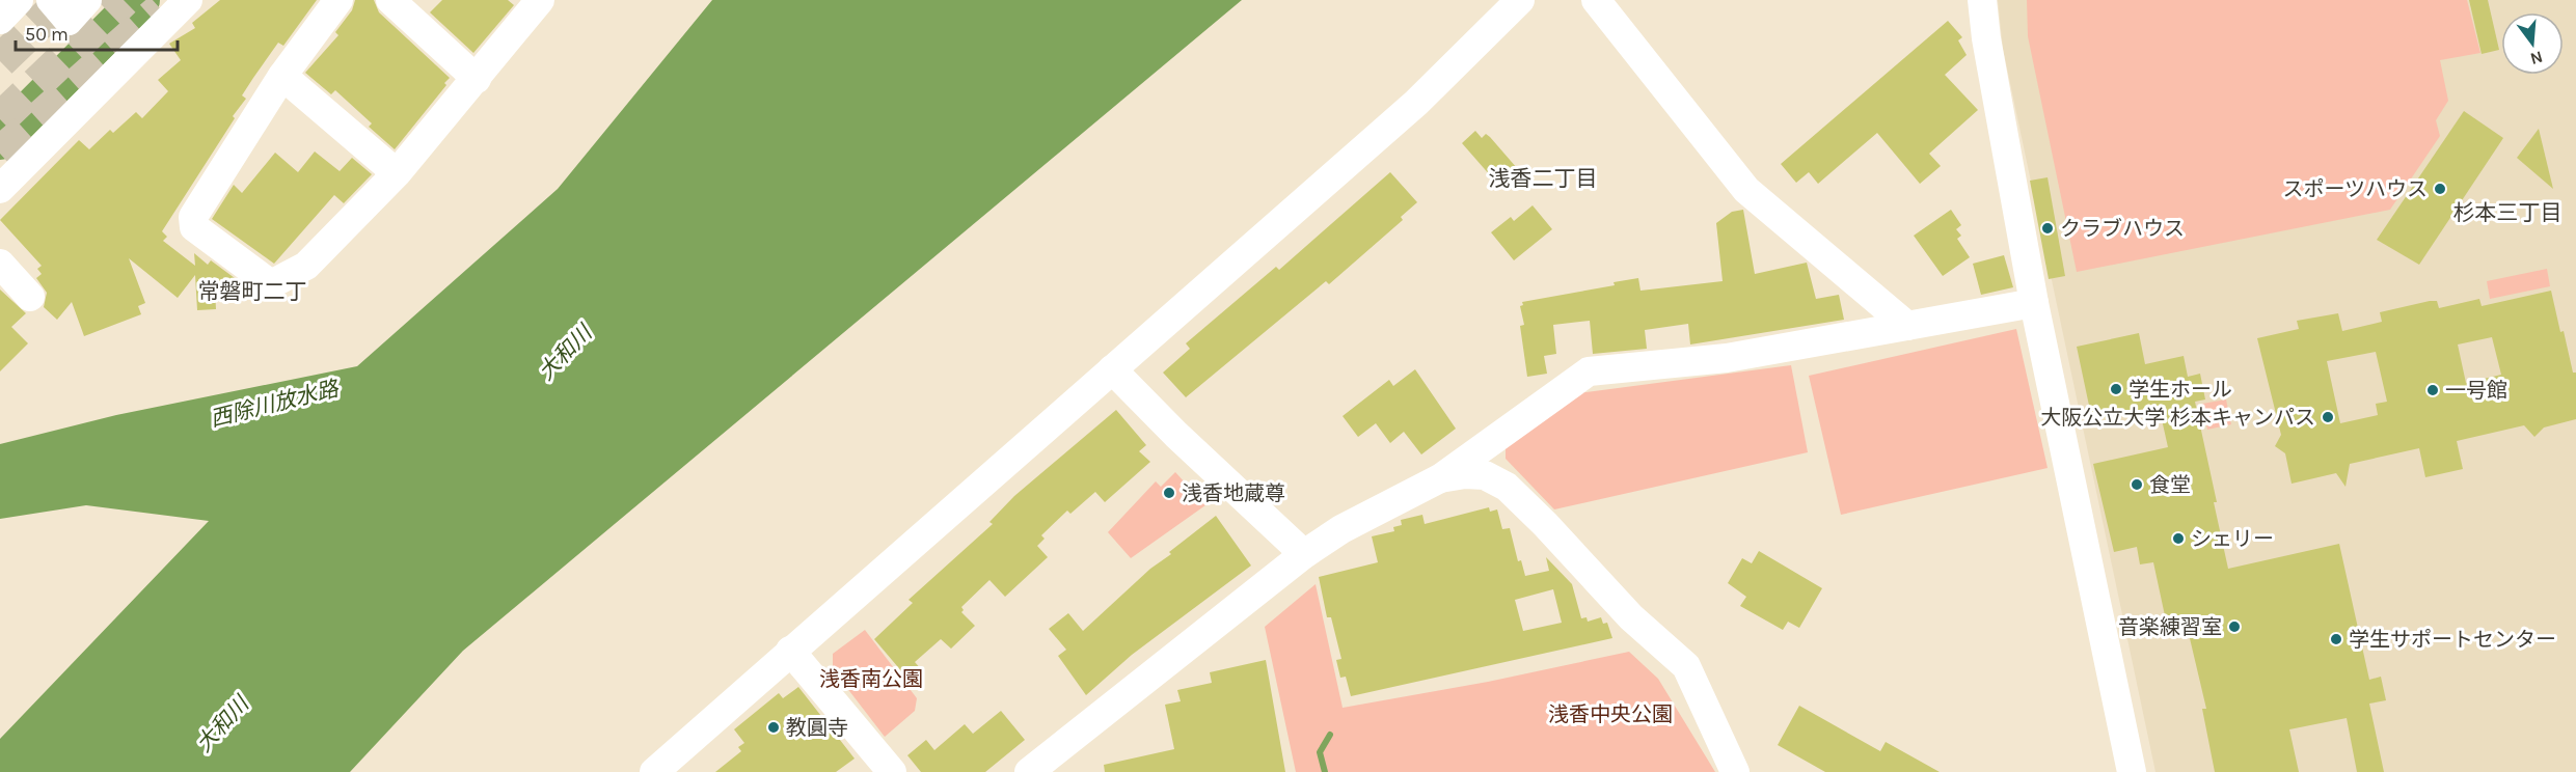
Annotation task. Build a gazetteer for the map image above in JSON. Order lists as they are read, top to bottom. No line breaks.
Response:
{"districts":["浅香二丁目","杉本三丁目","常磐町二丁"],"water":["大和川","西除川放水路"],"parks":["浅香南公園","浅香中央公園"],"places":["スポーツハウス","クラブハウス","学生ホール","一号館","大阪公立大学 杉本キャンパス","食堂","浅香地蔵尊","シェリー","音楽練習室","学生サポートセンター","教圓寺"],"scale_bar":"50 m","north":"bottom"}
